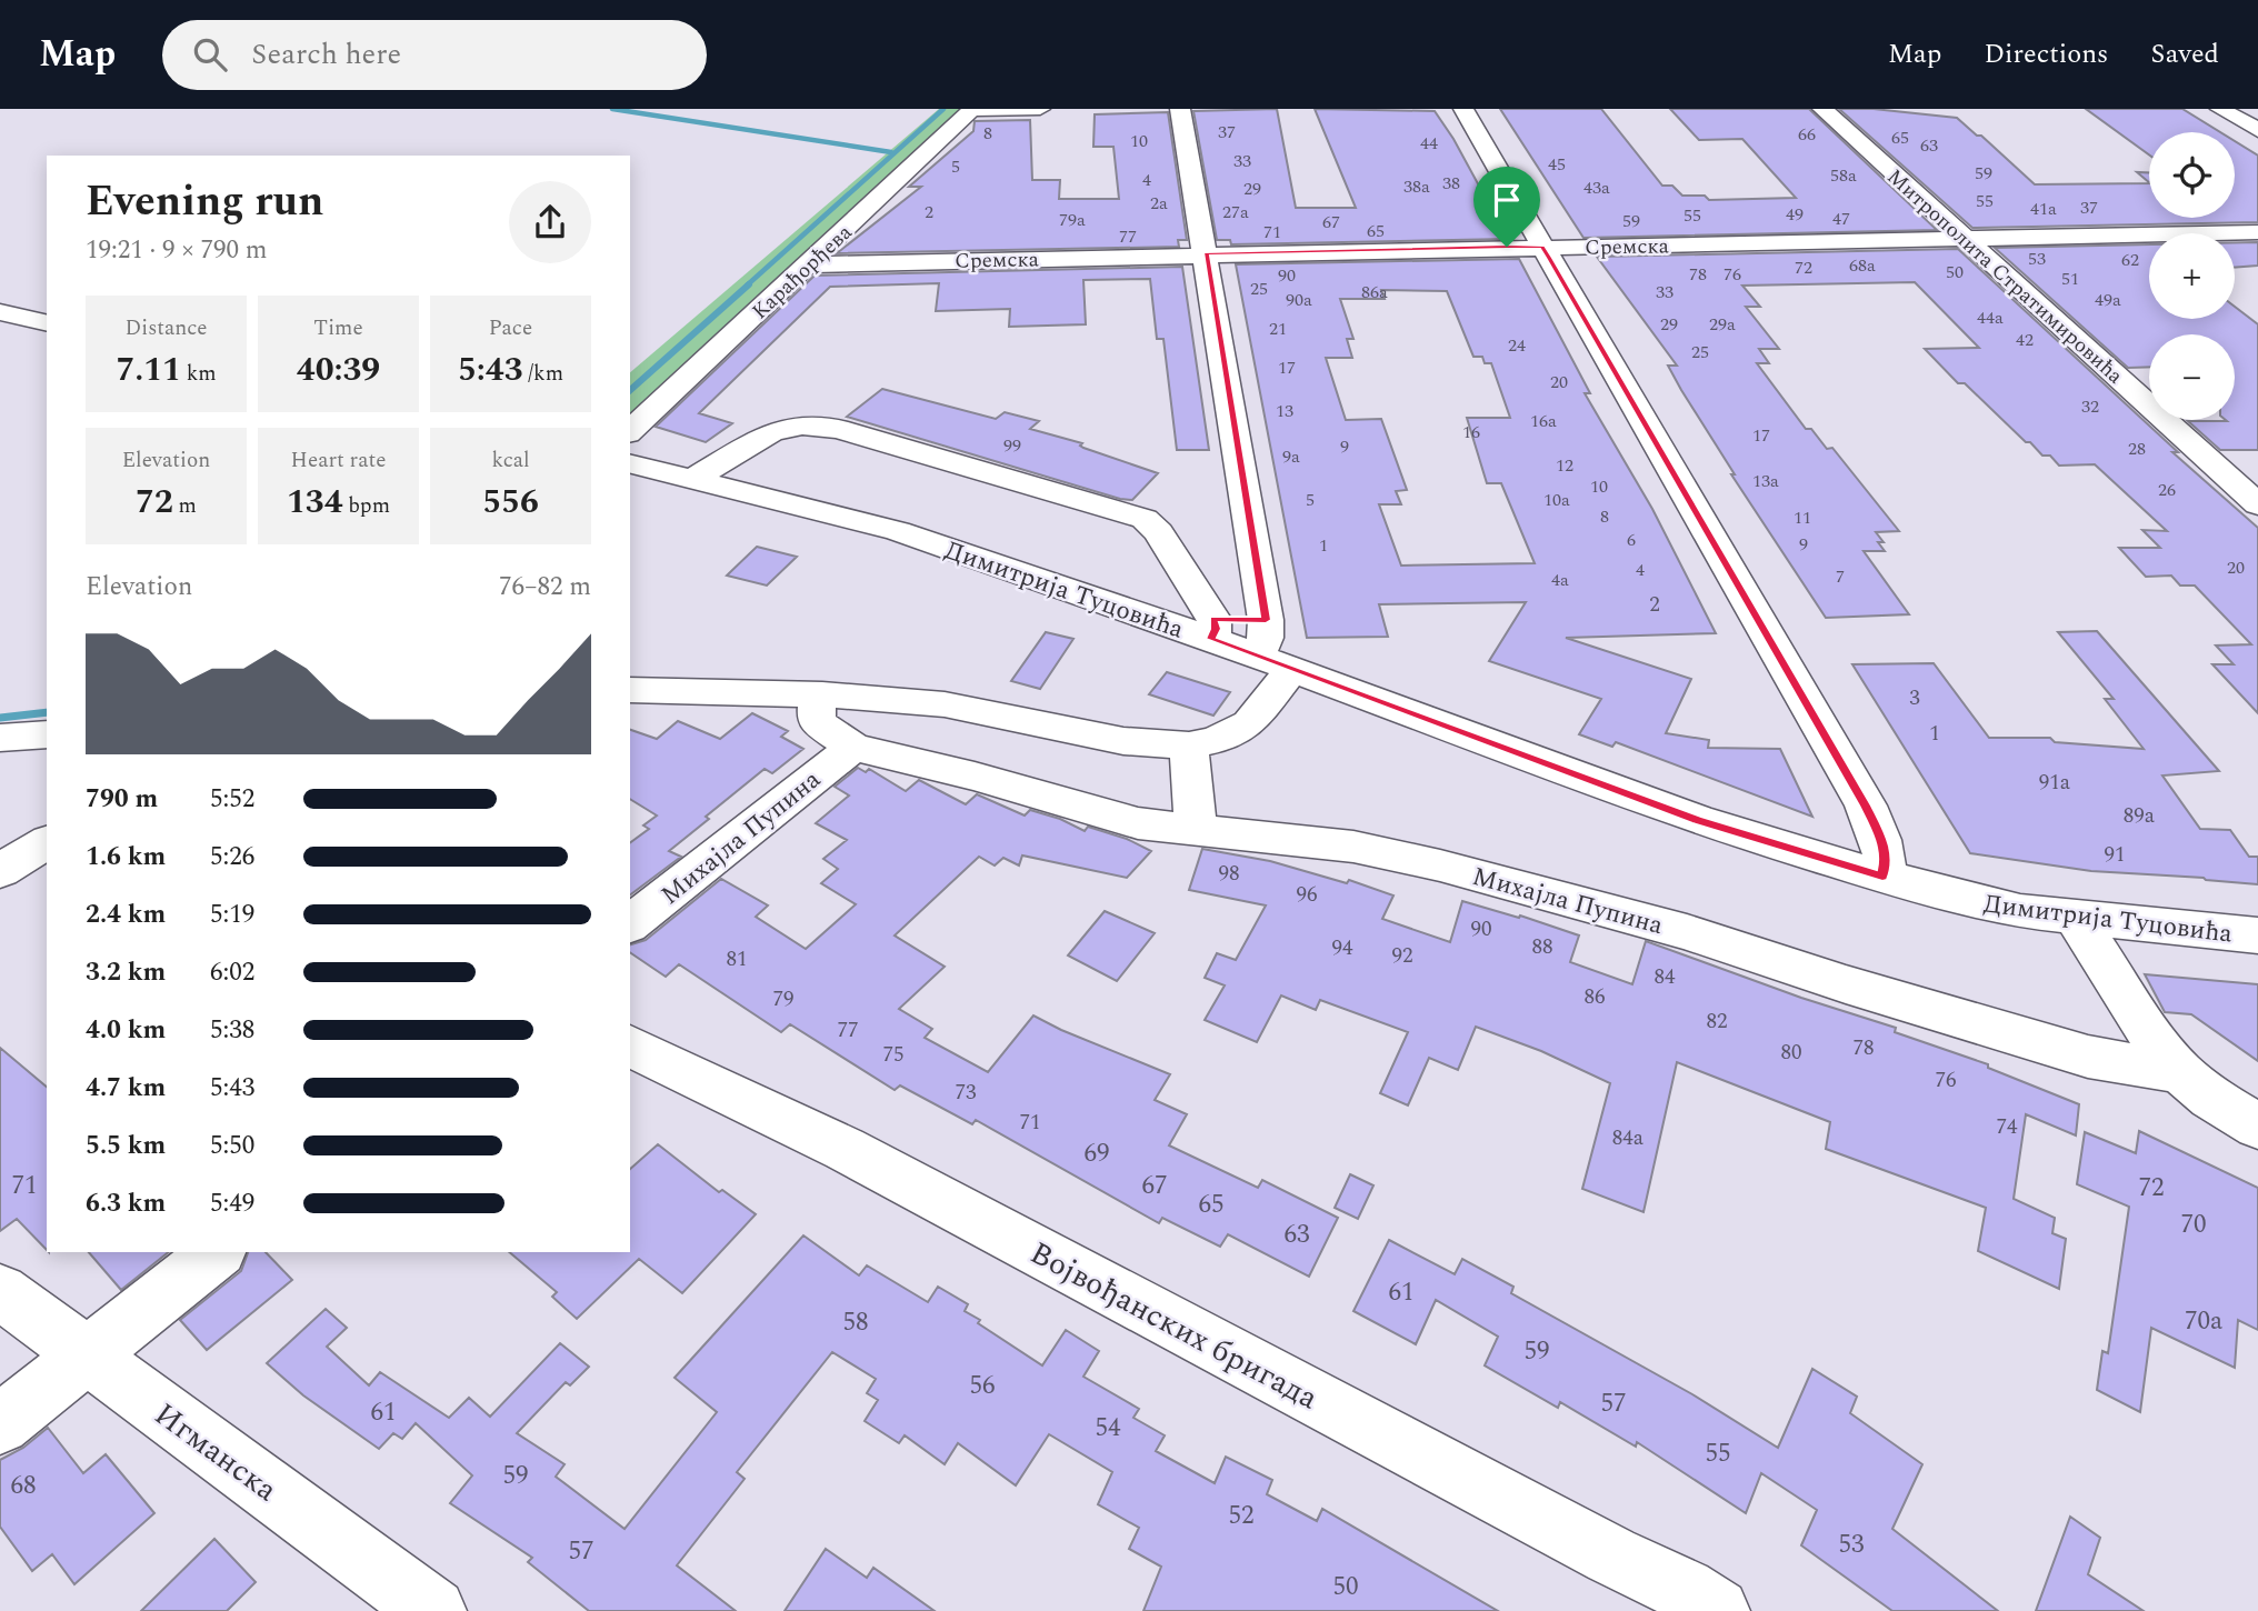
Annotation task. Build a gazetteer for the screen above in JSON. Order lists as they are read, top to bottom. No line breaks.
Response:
{"streets":{"street":["Сремска","Карађорђева","Митрополита Стратимировића","Димитрија Туцовића","Михајла Пупина","Војвођанских бригада","Игманска"]},"crossings":[["Сремска","Карађорђева"],["Сремска","Митрополита Стратимировића"]],"house_numbers":["37","8","66","65","10","44","63","33","45","5","59","58a","4","38","38a","43a","29","55","2a","37","41a","2","27a","49","55","47","79a","59","67","65","71","77","53","62","68a","72","50","78","76","90","51","25","86a","33","90a","49a","44a","29","29a","21","42","24","25","17","20","32","13","16a","16","17","99","9","28","9a","12","13a","10","26","5","10a","8","11","6","9","1","20","4","7","4a","2","3","1","91a","89a","91","98","96","90","88","94","92","81","84","86","79","82","77","78","80","75","76","73","71","74","84a","69","71","67","72","65","70","63","61","70a","58","59","56","57","61","54","55","59","68","52","53","57","50"],"page":{"header":"Map","search":"Search here","nav":["Map","Directions","Saved"],"map_buttons":["+","−"],"heading":["Evening run","19:21 · 9 × 790 m"],"stats":[["Distance","7.11 km"],["Time","40:39"],["Pace","5:43 /km"],["Elevation","72 m"],["Heart rate","134 bpm"],["kcal","556"]],"chart":["Elevation","76–82 m"],"list":[{"name":"790 m","note":"5:52"},{"name":"1.6 km","note":"5:26"},{"name":"2.4 km","note":"5:19"},{"name":"3.2 km","note":"6:02"},{"name":"4.0 km","note":"5:38"},{"name":"4.7 km","note":"5:43"},{"name":"5.5 km","note":"5:50"},{"name":"6.3 km","note":"5:49"}]}}
